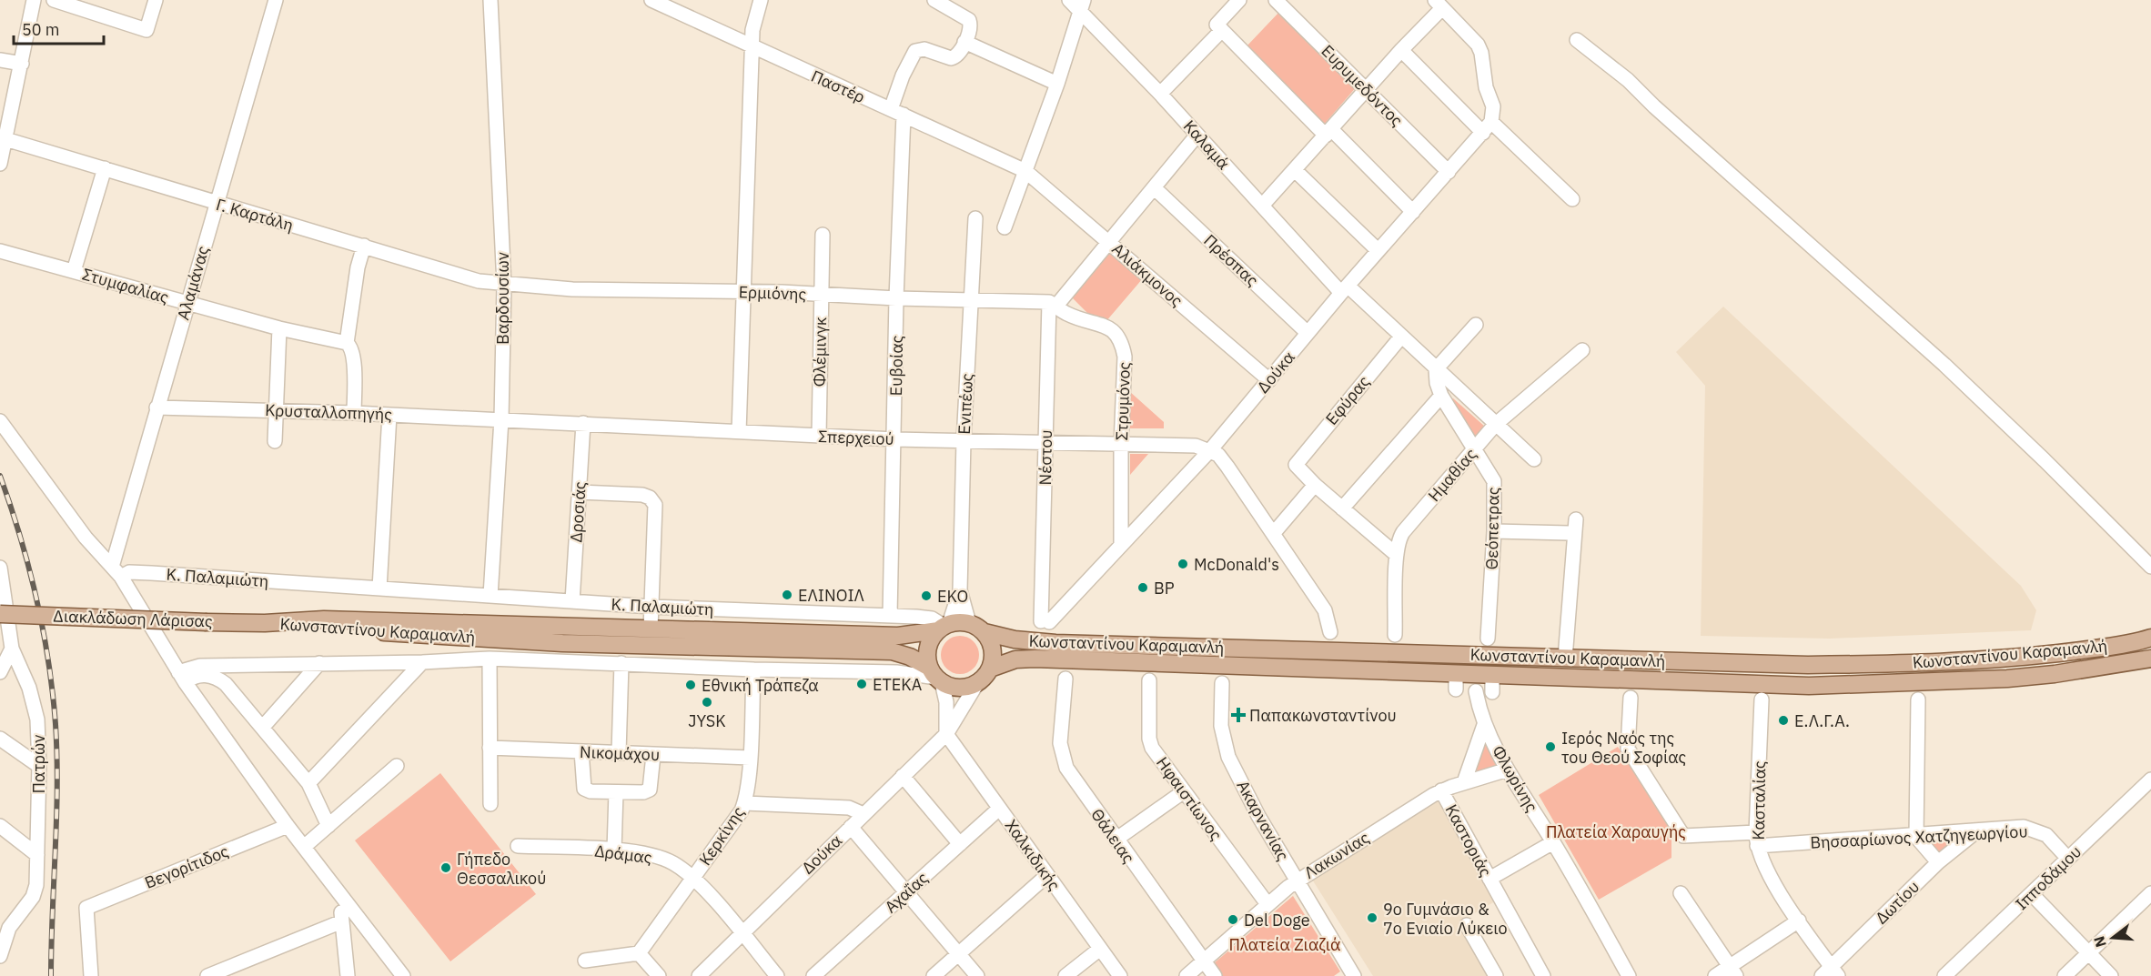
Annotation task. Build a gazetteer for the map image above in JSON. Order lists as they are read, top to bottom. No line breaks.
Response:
{"streets":{"main road":["Διακλάδωση Λάρισας","Κωνσταντίνου Καραμανλή"],"street":["Ευρυμεδόντος","Παστέρ","Καλαμά","Γ. Καρτάλη","Πρέσπας","Αλιάκμονος","Αλαμάνας","Στυμφαλίας","Ερμιόνης","Βαρδουσίων","Φλέμινγκ","Ευβοίας","Δούκα","Εφύρας","Στρυμόνος","Ενιπέως","Κρυσταλλοπηγής","Σπερχειού","Νέστου","Ημαθίας","Δροσιάς","Θεόπετρας","Κ. Παλαμιώτη","Νικομάχου","Πατρών","Φλωρίνης","Ηφαιστίωνος","Κασταλίας","Ακαρνανίας","Κερκίνης","Θάλειας","Βησσαρίωνος Χατζηγεωργίου","Καστοριάς","Δράμας","Χαλκιδικής","Λακωνίας","Βεγορίτιδος","Ιπποδάμου","Αχαΐας","Δωτίου"]},"crossings":[["Ευρυμεδόντος","Δούκα"],["Παστέρ","Αλιάκμονος"],["Παστέρ","Ευβοίας"],["Καλαμά","Δούκα"],["Καλαμά","Εφύρας"],["Καλαμά","Ημαθίας"],["Καλαμά","Θεόπετρας"],["Γ. Καρτάλη","Αλαμάνας"],["Γ. Καρτάλη","Ερμιόνης"],["Γ. Καρτάλη","Βαρδουσίων"],["Πρέσπας","Δούκα"],["Αλιάκμονος","Δούκα"],["Αλαμάνας","Στυμφαλίας"],["Αλαμάνας","Κρυσταλλοπηγής"],["Αλαμάνας","Κ. Παλαμιώτη"],["Ερμιόνης","Βαρδουσίων"],["Ερμιόνης","Φλέμινγκ"],["Ερμιόνης","Ευβοίας"],["Ερμιόνης","Στρυμόνος"],["Ερμιόνης","Ενιπέως"],["Ερμιόνης","Νέστου"],["Βαρδουσίων","Κρυσταλλοπηγής"],["Βαρδουσίων","Σπερχειού"],["Βαρδουσίων","Κ. Παλαμιώτη"],["Φλέμινγκ","Σπερχειού"],["Ευβοίας","Σπερχειού"],["Ευβοίας","Κ. Παλαμιώτη"],["Δούκα","Στρυμόνος"],["Δούκα","Ενιπέως"],["Δούκα","Σπερχειού"],["Δούκα","Νέστου"],["Δούκα","Κ. Παλαμιώτη"],["Δούκα","Κωνσταντίνου Καραμανλή"],["Δούκα","Δράμας"],["Δούκα","Χαλκιδικής"],["Στρυμόνος","Σπερχειού"],["Στρυμόνος","Νέστου"],["Ενιπέως","Σπερχειού"],["Ενιπέως","Κ. Παλαμιώτη"],["Ενιπέως","Κωνσταντίνου Καραμανλή"],["Κρυσταλλοπηγής","Σπερχειού"],["Σπερχειού","Νέστου"],["Σπερχειού","Δροσιάς"],["Ημαθίας","Θεόπετρας"],["Δροσιάς","Κ. Παλαμιώτη"],["Κ. Παλαμιώτη","Κωνσταντίνου Καραμανλή"],["Διακλάδωση Λάρισας","Κωνσταντίνου Καραμανλή"],["Κωνσταντίνου Καραμανλή","Κερκίνης"],["Νικομάχου","Κερκίνης"],["Φλωρίνης","Λακωνίας"],["Ηφαιστίωνος","Λακωνίας"],["Κασταλίας","Βησσαρίωνος Χατζηγεωργίου"],["Κασταλίας","Δωτίου"],["Ακαρνανίας","Λακωνίας"],["Κερκίνης","Δράμας"],["Θάλειας","Λακωνίας"],["Βησσαρίωνος Χατζηγεωργίου","Ιπποδάμου"],["Βησσαρίωνος Χατζηγεωργίου","Δωτίου"],["Καστοριάς","Λακωνίας"],["Χαλκιδικής","Αχαΐας"]],"parks":["Πλατεία Χαραυγής","Πλατεία Ζιαζιά"],"places":{"other":["McDonald's","BP","ΕΛΙΝΟΙΛ","EKO","ΕΤΕΚΑ","Εθνική Τράπεζα","JYSK","Ε.Λ.Γ.Α.","Ιερός Ναός της του Θεού Σοφίας","Γήπεδο Θεσσαλικού","9ο Γυμνάσιο & 7ο Ενιαίο Λύκειο","Del Doge"],"health":["Παπακωνσταντίνου"]},"scale_bar":"50 m","north":"left"}
